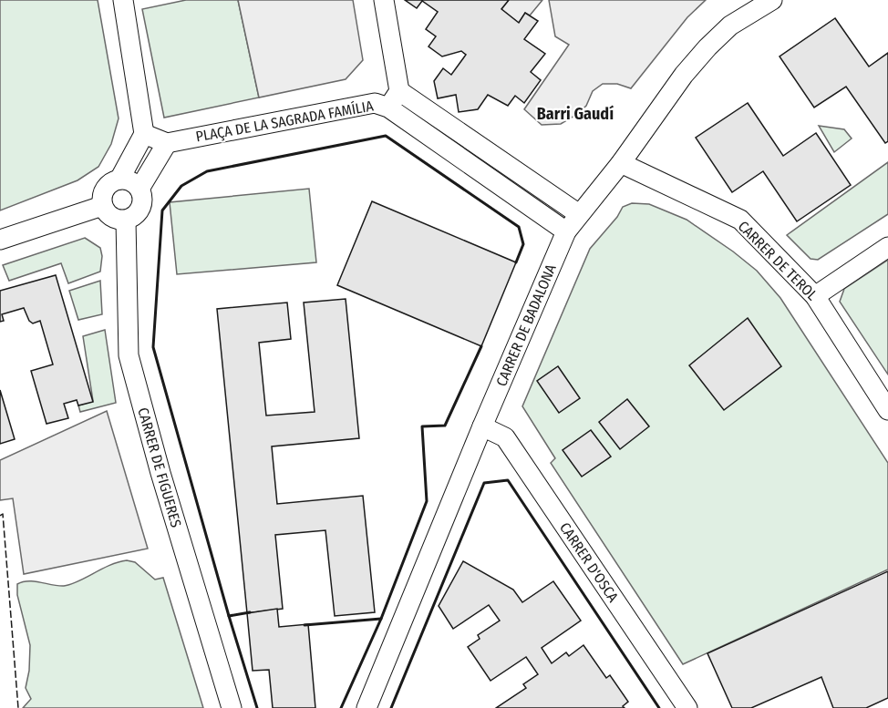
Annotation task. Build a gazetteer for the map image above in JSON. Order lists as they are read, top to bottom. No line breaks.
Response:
{"streets":{"street":["PLAÇA DE LA SAGRADA FAMÍLIA","CARRER DE TEROL","CARRER DE BADALONA","CARRER DE FIGUERES","CARRER D'OSCA"]},"crossings":[["CARRER DE TEROL","CARRER DE BADALONA"],["CARRER DE BADALONA","CARRER D'OSCA"]],"districts":["Barri Gaudí"]}
